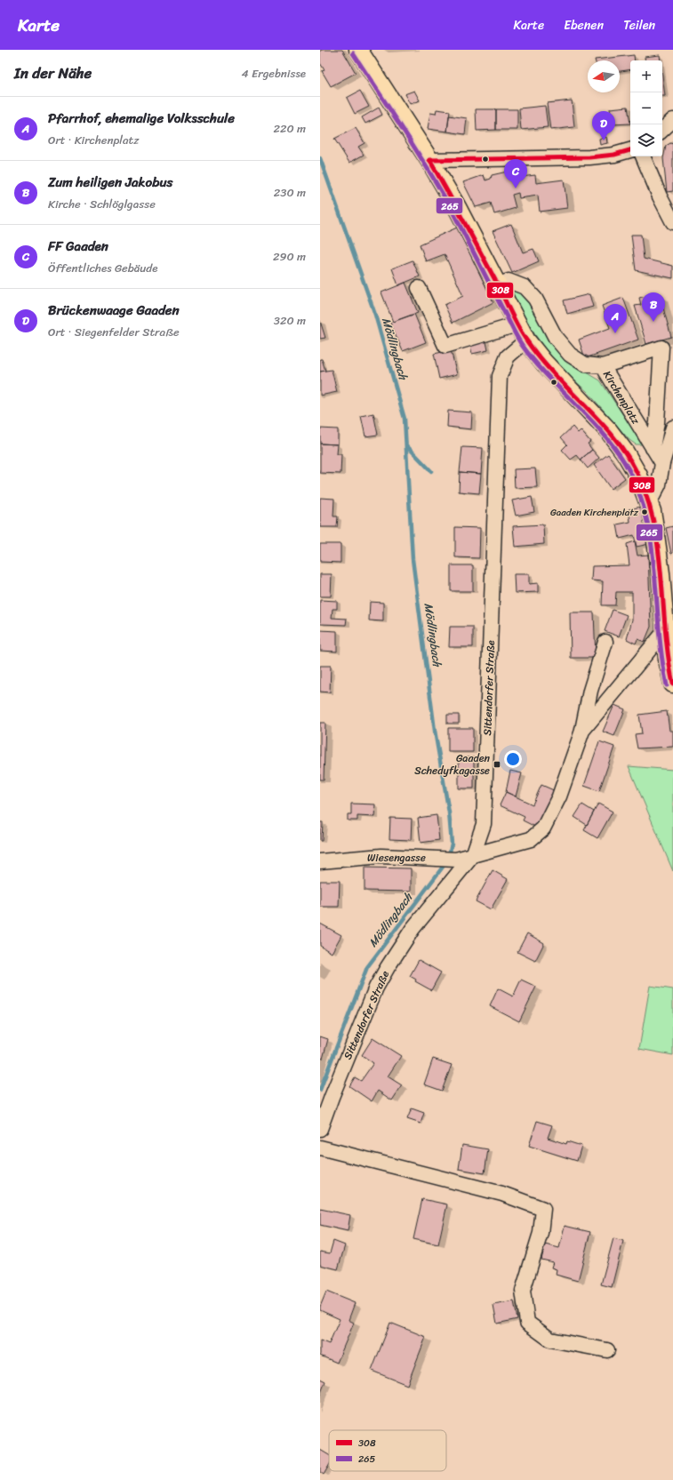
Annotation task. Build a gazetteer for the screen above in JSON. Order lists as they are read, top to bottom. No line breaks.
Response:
{"streets":{"street":["Kirchenplatz","Sittendorfer Straße","Wiesengasse"]},"crossings":[["Sittendorfer Straße","Wiesengasse"]],"water":["Mödlingbach"],"places":{"other":["Gaaden Kirchenplatz"],"transit":["Gaaden Schedyfkagasse"]},"lines":["transit line 265","transit line 308"],"legend":["308","265"],"north":"left","page":{"header":"Karte","nav":["Karte","Ebenen","Teilen"],"heading":["In der Nähe","4 Ergebnisse"],"map_buttons":["+","−"],"list":[{"mark":"A","name":"Pfarrhof, ehemalige Volksschule","note":"Ort · Kirchenplatz","value":"220 m"},{"mark":"B","name":"Zum heiligen Jakobus","note":"Kirche · Schlöglgasse","value":"230 m"},{"mark":"C","name":"FF Gaaden","note":"Öffentliches Gebäude","value":"290 m"},{"mark":"D","name":"Brückenwaage Gaaden","note":"Ort · Siegenfelder Straße","value":"320 m"}],"pins":["D","C","B","A"]}}
